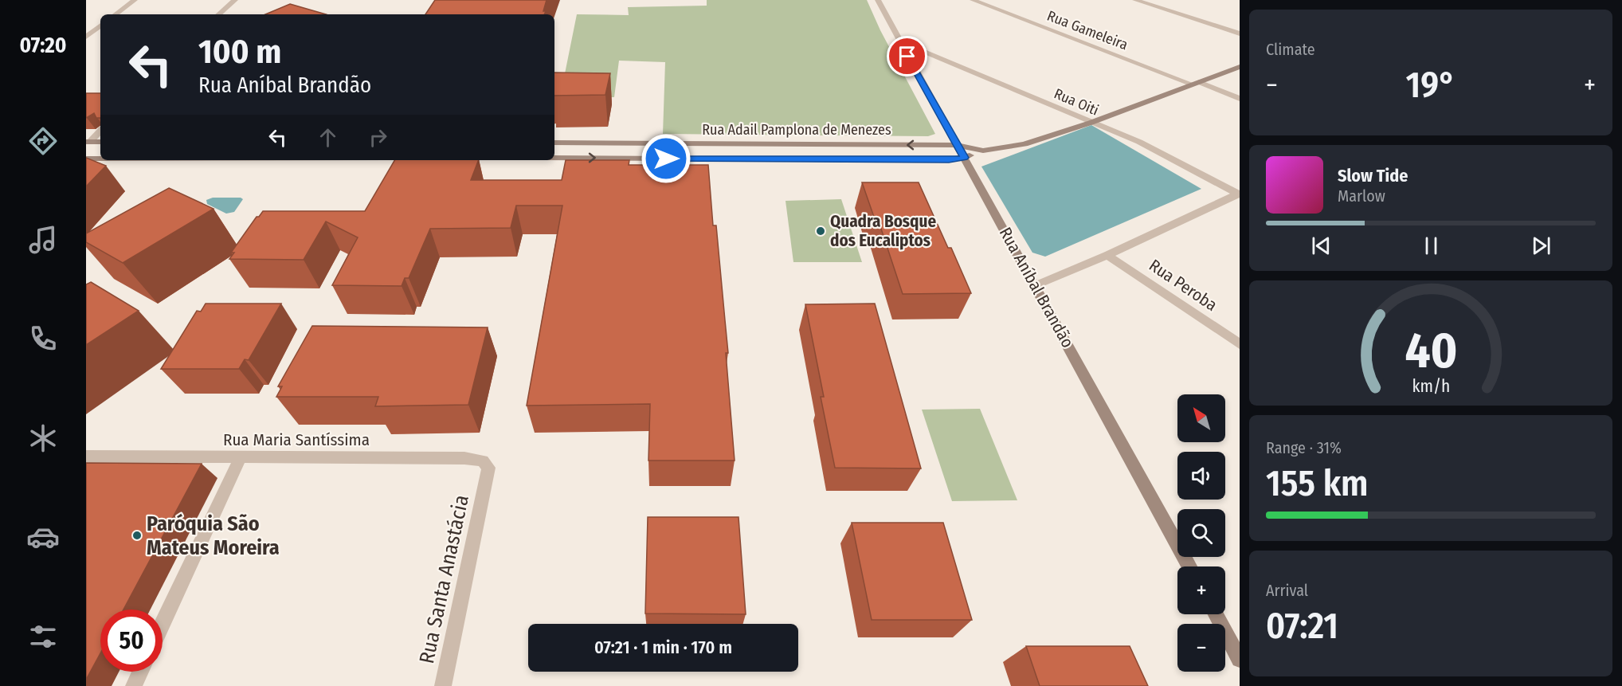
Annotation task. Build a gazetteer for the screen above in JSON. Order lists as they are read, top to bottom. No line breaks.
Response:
{"streets":{"main road":["Rua Adail Pamplona de Menezes","Rua Aníbal Brandão"],"street":["Rua Gameleira","Rua Oiti","Rua Peroba","Rua Maria Santíssima","Rua Santa Anastácia"]},"crossings":[["Rua Gameleira","Rua Adail Pamplona de Menezes"],["Rua Oiti","Rua Adail Pamplona de Menezes"],["Rua Oiti","Rua Aníbal Brandão"],["Rua Adail Pamplona de Menezes","Rua Aníbal Brandão"],["Rua Maria Santíssima","Rua Santa Anastácia"]],"places":["Quadra Bosque dos Eucaliptos","Paróquia São Mateus Moreira"],"north":"top left","page":{"tabs":"07:20","tile":["Climate",["Range · 31%","155 km"],["Arrival","07:21"]],"turn":["100 m","Rua Aníbal Brandão"],"heat":["−","19°","+"],"song":["Slow Tide","Marlow"],"map_buttons":["+","−"],"limit":"50","trip":"07:21 · 1 min · 170 m","gauge":["40","km/h"]}}
